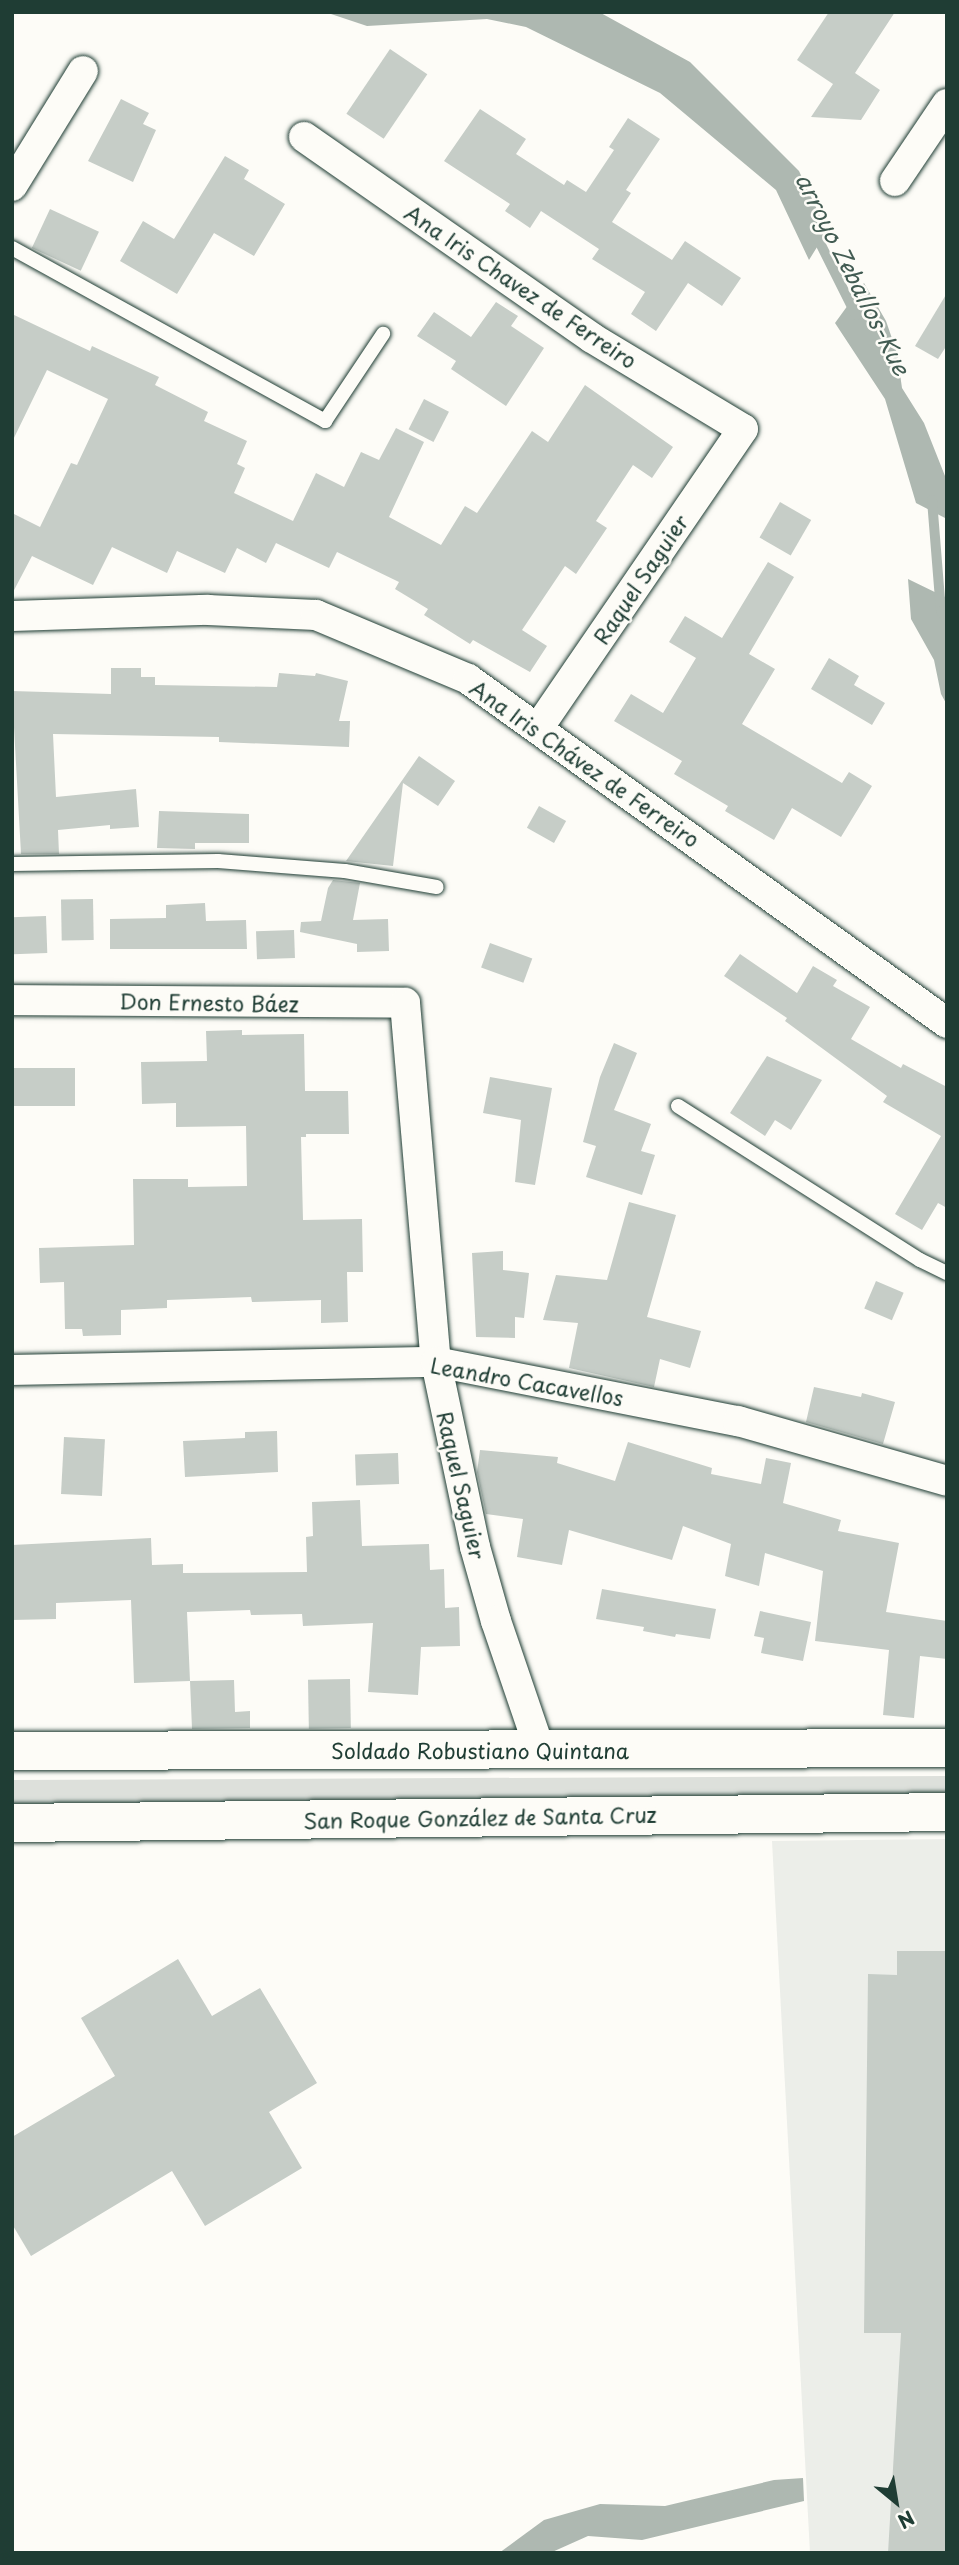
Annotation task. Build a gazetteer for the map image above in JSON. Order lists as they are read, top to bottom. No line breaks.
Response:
{"streets":{"street":["Ana Iris Chavez de Ferreiro","Raquel Saguier","Ana Iris Chávez de Ferreiro","Don Ernesto Báez","Leandro Cacavellos","Soldado Robustiano Quintana","San Roque González de Santa Cruz"]},"crossings":[["Ana Iris Chavez de Ferreiro","Raquel Saguier"],["Raquel Saguier","Ana Iris Chávez de Ferreiro"],["Raquel Saguier","Don Ernesto Báez"],["Raquel Saguier","Leandro Cacavellos"],["Raquel Saguier","Soldado Robustiano Quintana"]],"water":["arroyo Zeballos-Kue"],"north":"bottom right"}
